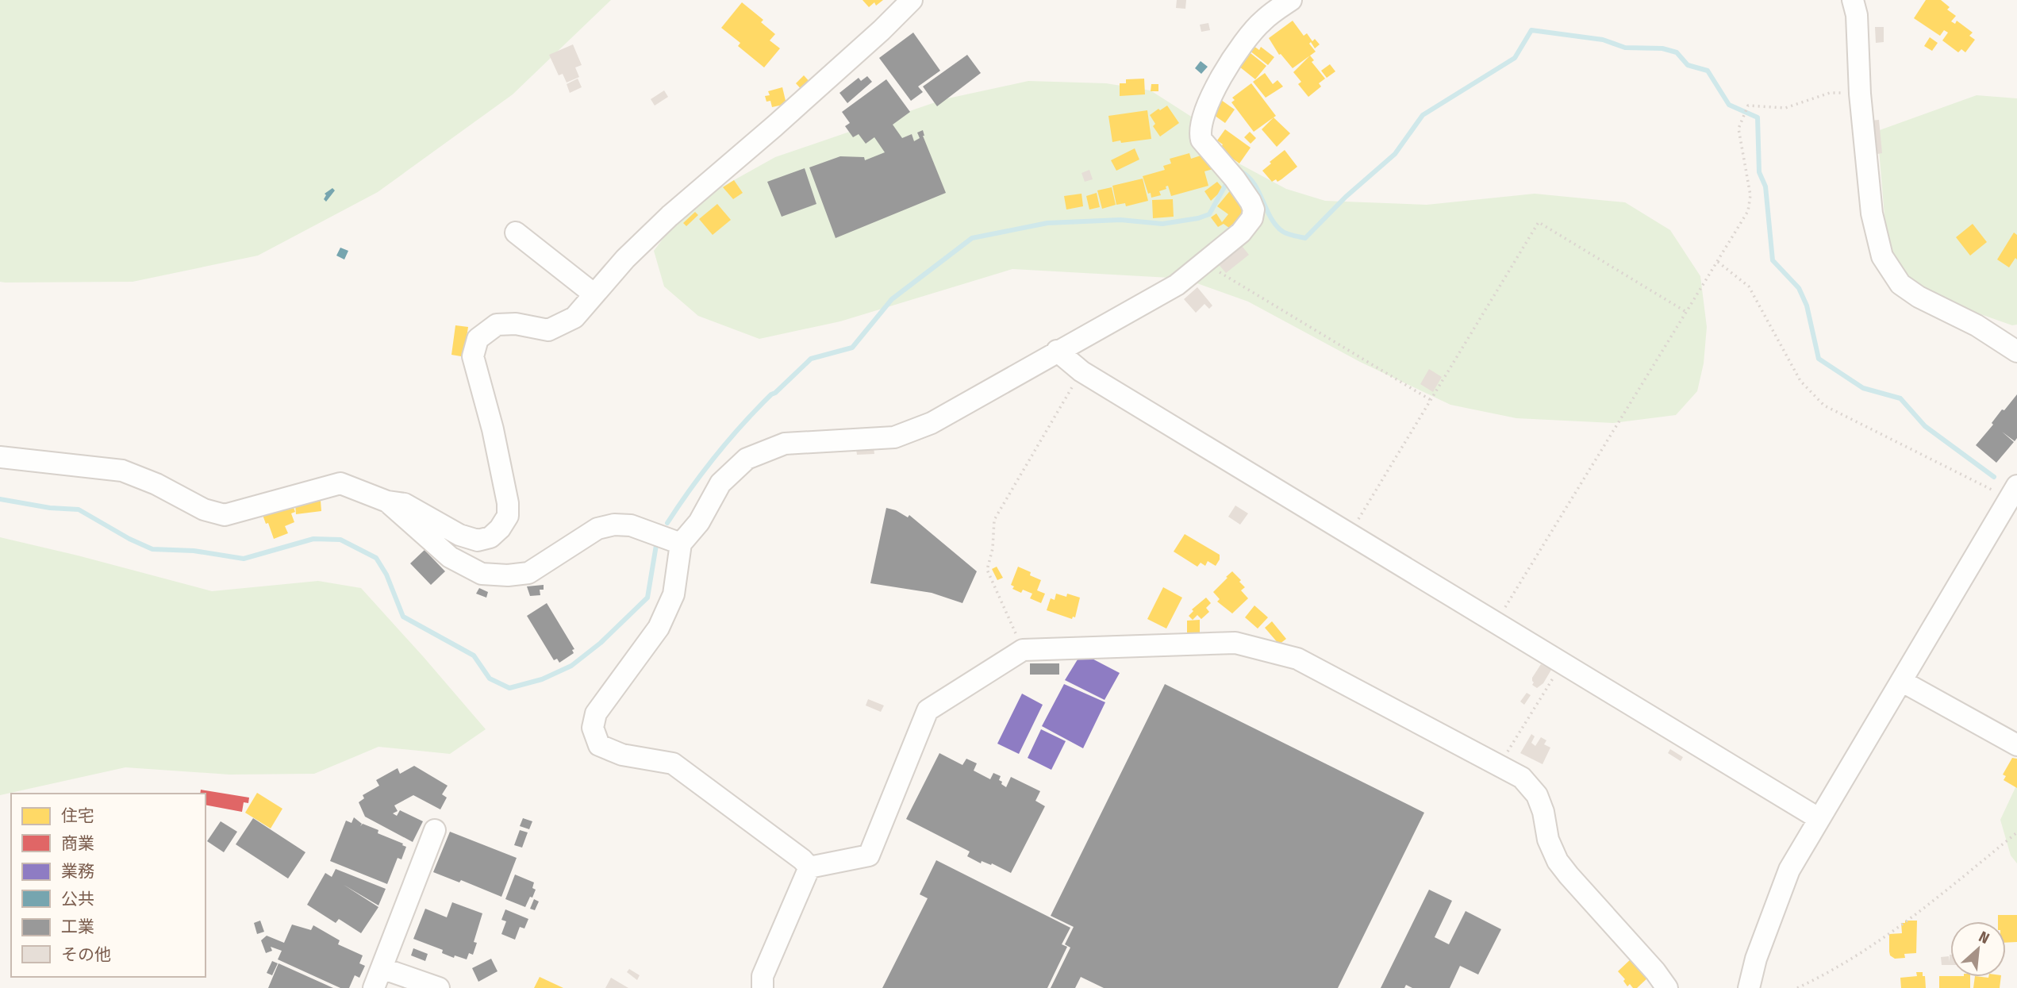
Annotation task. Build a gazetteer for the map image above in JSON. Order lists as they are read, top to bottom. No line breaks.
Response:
{"legend":["住宅","商業","業務","公共","工業","その他"],"north":"top right"}
